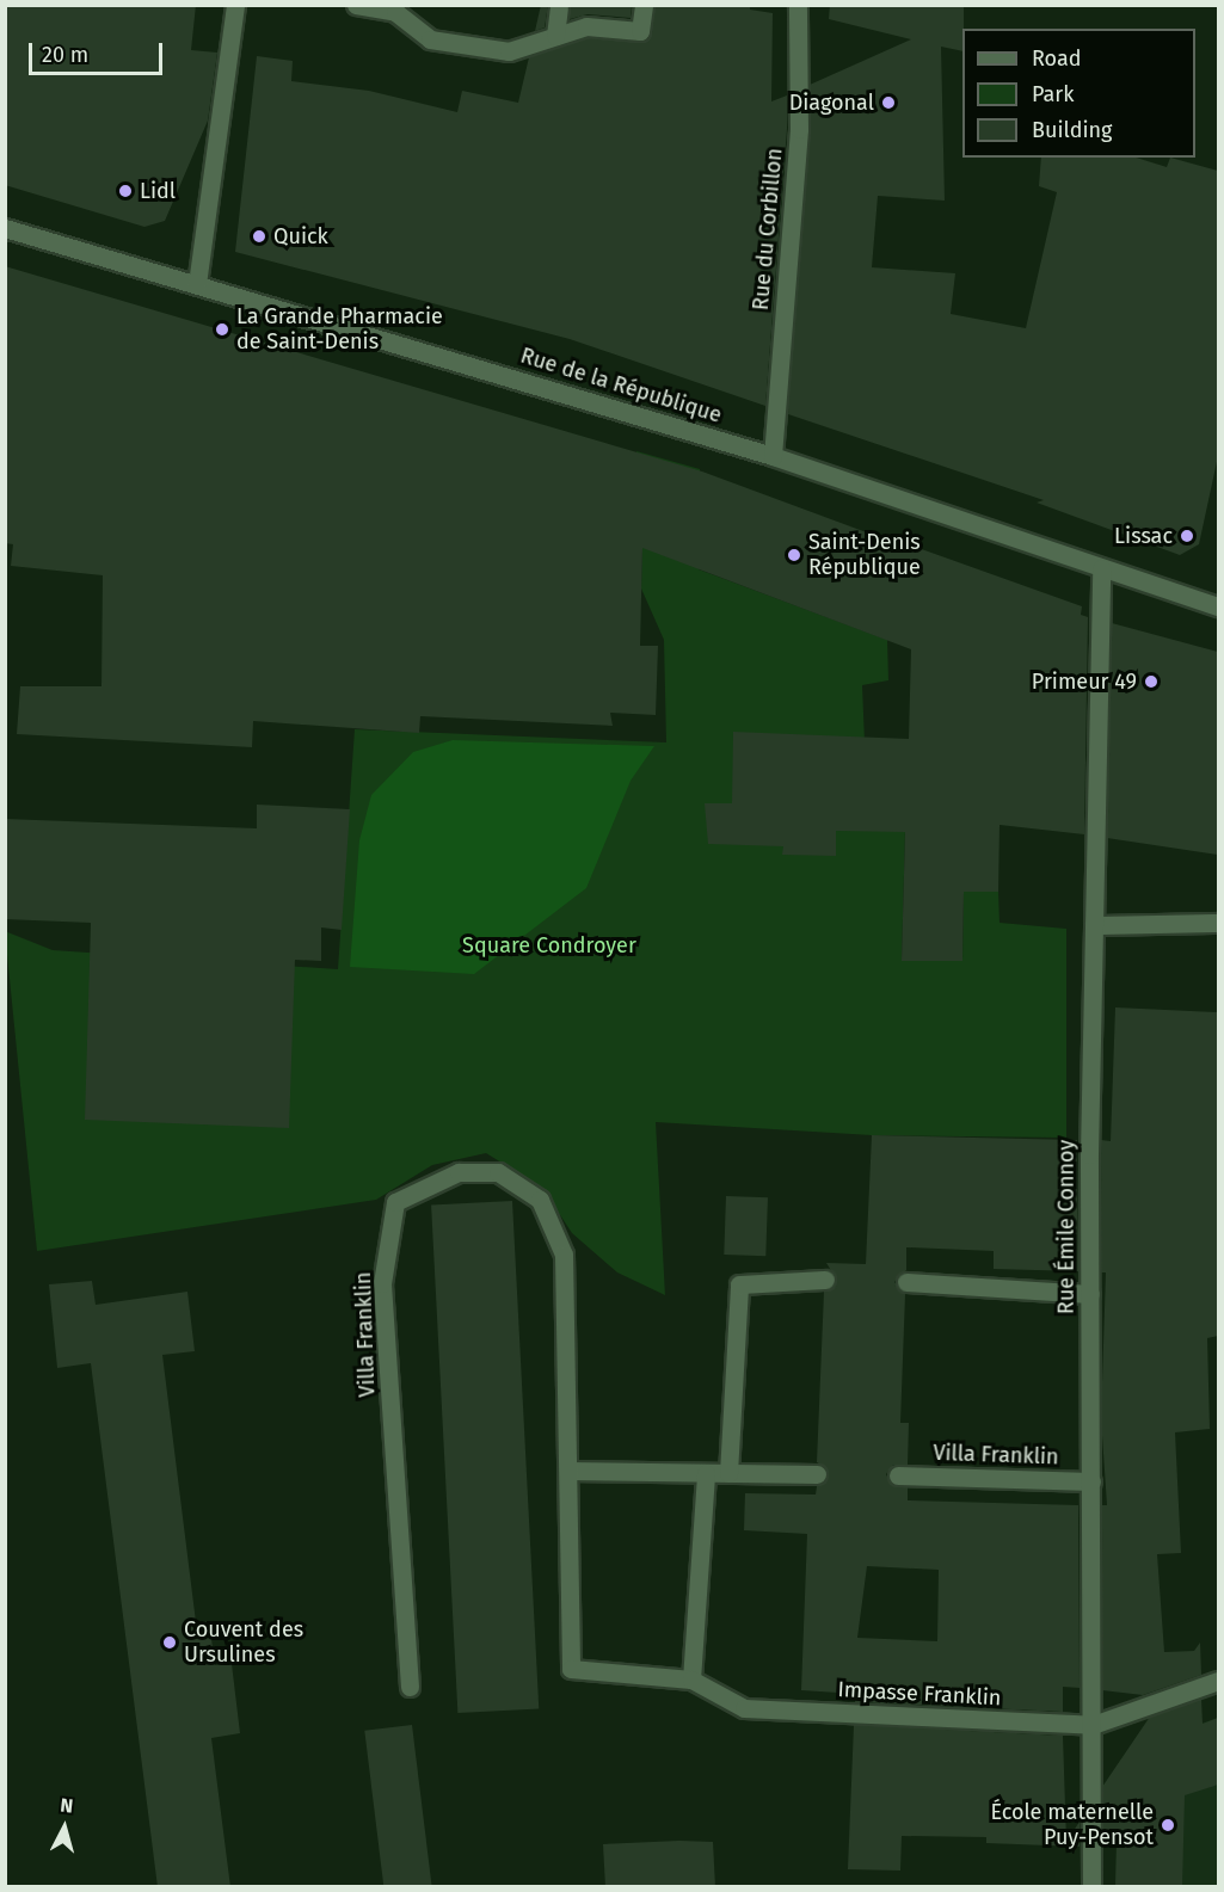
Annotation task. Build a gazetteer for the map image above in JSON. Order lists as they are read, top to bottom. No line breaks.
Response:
{"streets":{"street":["Rue du Corbillon","Rue de la République","Rue Émile Connoy","Villa Franklin","Impasse Franklin"]},"crossings":[["Rue du Corbillon","Rue de la République"],["Rue de la République","Rue Émile Connoy"],["Rue Émile Connoy","Villa Franklin"],["Rue Émile Connoy","Impasse Franklin"],["Villa Franklin","Impasse Franklin"]],"parks":["Square Condroyer"],"places":["Diagonal","Lidl","Quick","La Grande Pharmacie de Saint-Denis","Lissac","Saint-Denis République","Primeur 49","Couvent des Ursulines","École maternelle Puy-Pensot"],"legend":["Road","Park","Building"],"scale_bar":"20 m","north":"top"}
